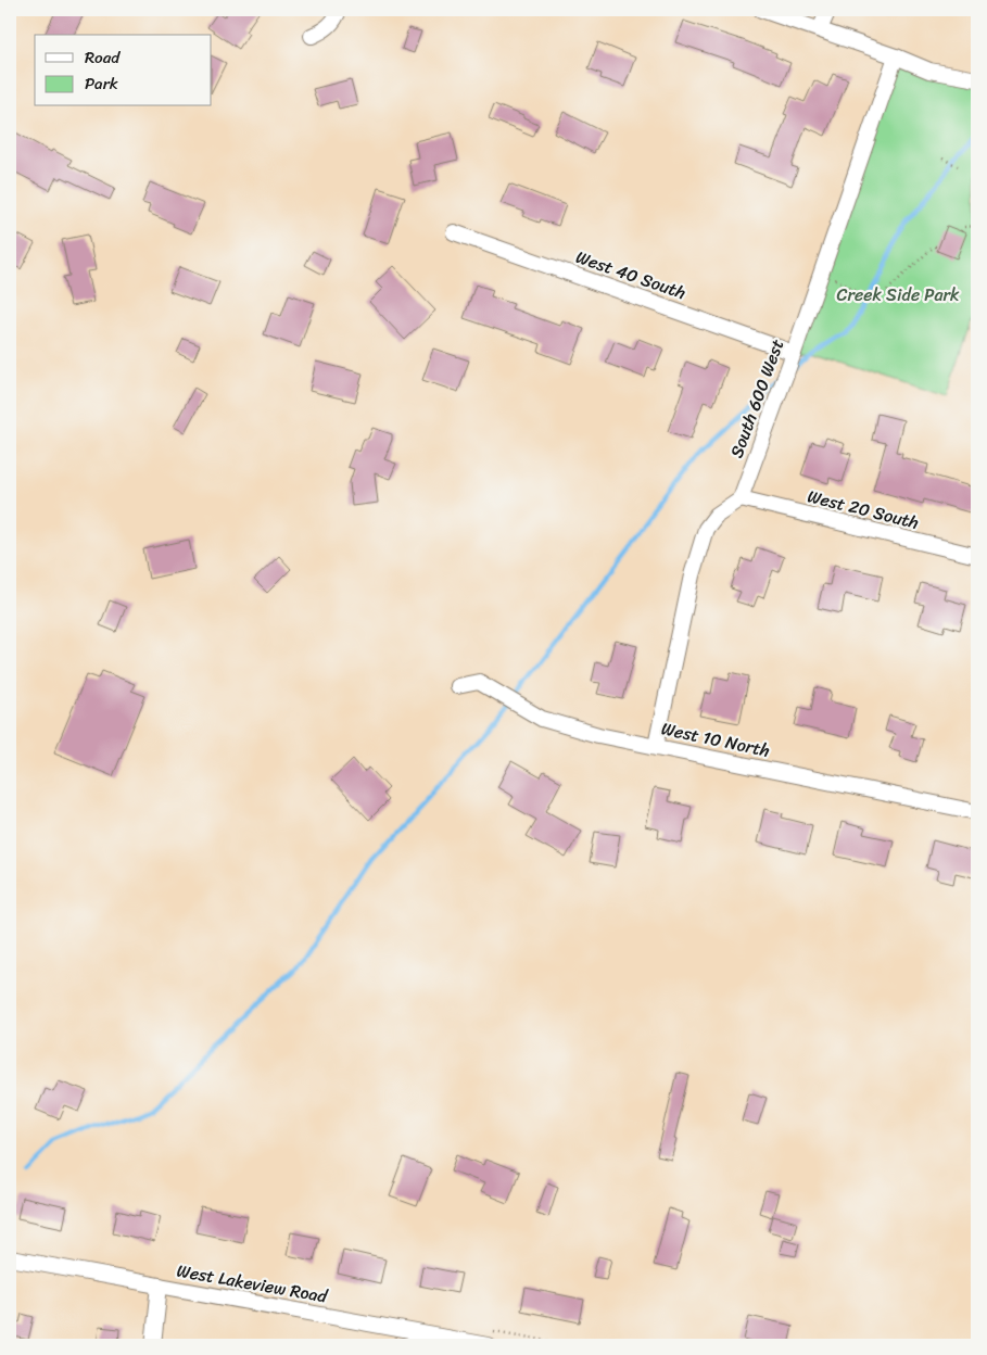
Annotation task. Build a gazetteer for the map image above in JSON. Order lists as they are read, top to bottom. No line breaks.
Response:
{"streets":{"street":["West 40 South","South 600 West","West 20 South","West 10 North","West Lakeview Road"]},"crossings":[["West 40 South","South 600 West"],["South 600 West","West 20 South"]],"parks":["Creek Side Park"],"legend":["Road","Park"]}
